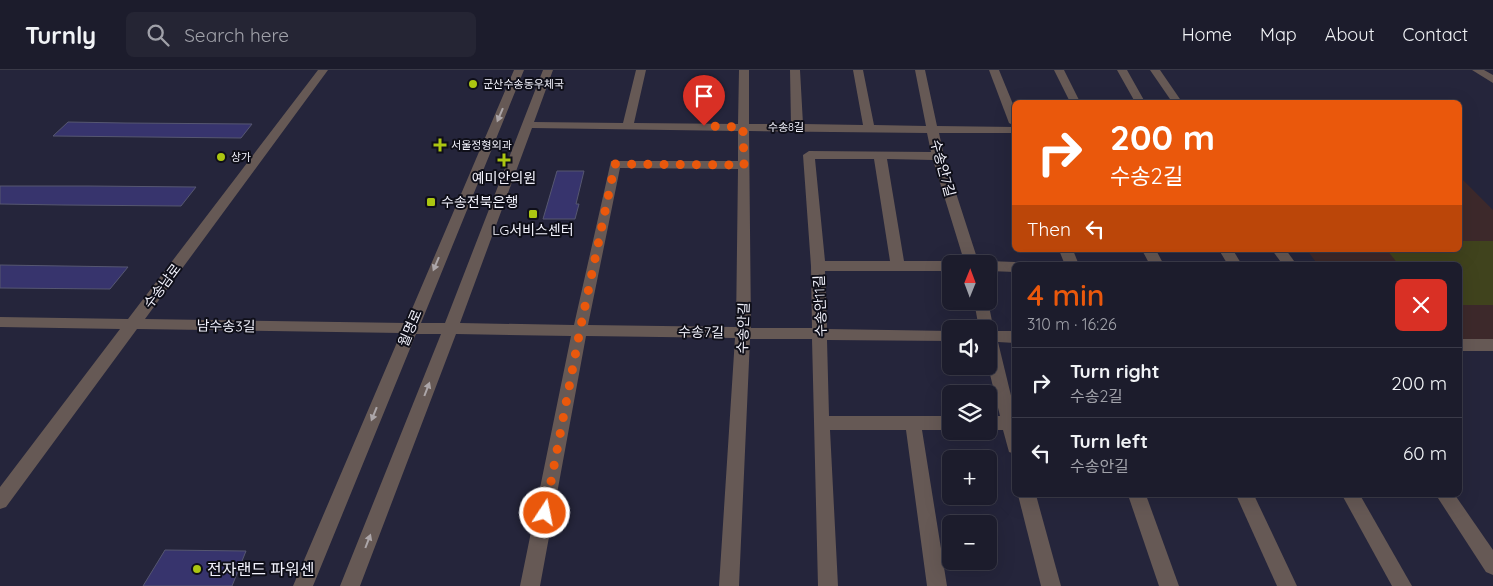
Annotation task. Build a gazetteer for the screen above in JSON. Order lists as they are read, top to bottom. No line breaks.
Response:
{"streets":{"street":["수송8길","수송안7길","수송남로","수송안11길","남수송3길","월명로","수송안길","수송7길"]},"crossings":[["수송8길","수송안7길"],["수송8길","수송안길"],["수송안7길","수송안11길"],["수송남로","남수송3길"],["수송안11길","수송7길"],["남수송3길","월명로"],["남수송3길","수송7길"],["수송안길","수송7길"]],"places":{"other":["군산수송동우체국","상가","전자랜드 파워센"],"health":["서울정형외과","예미안의원"],"transit":["수송전북은행","LG서비스센터"]},"north":"top","page":{"header":"Turnly","search":"Search here","nav":["Home","Map","About","Contact"],"turn":["200 m","수송2길"],"then":"Then","map_buttons":["+","−"],"heading":["4 min","310 m · 16:26"],"list":[{"name":"Turn right","note":"수송2길","value":"200 m"},{"name":"Turn left","note":"수송안길","value":"60 m"}]}}
